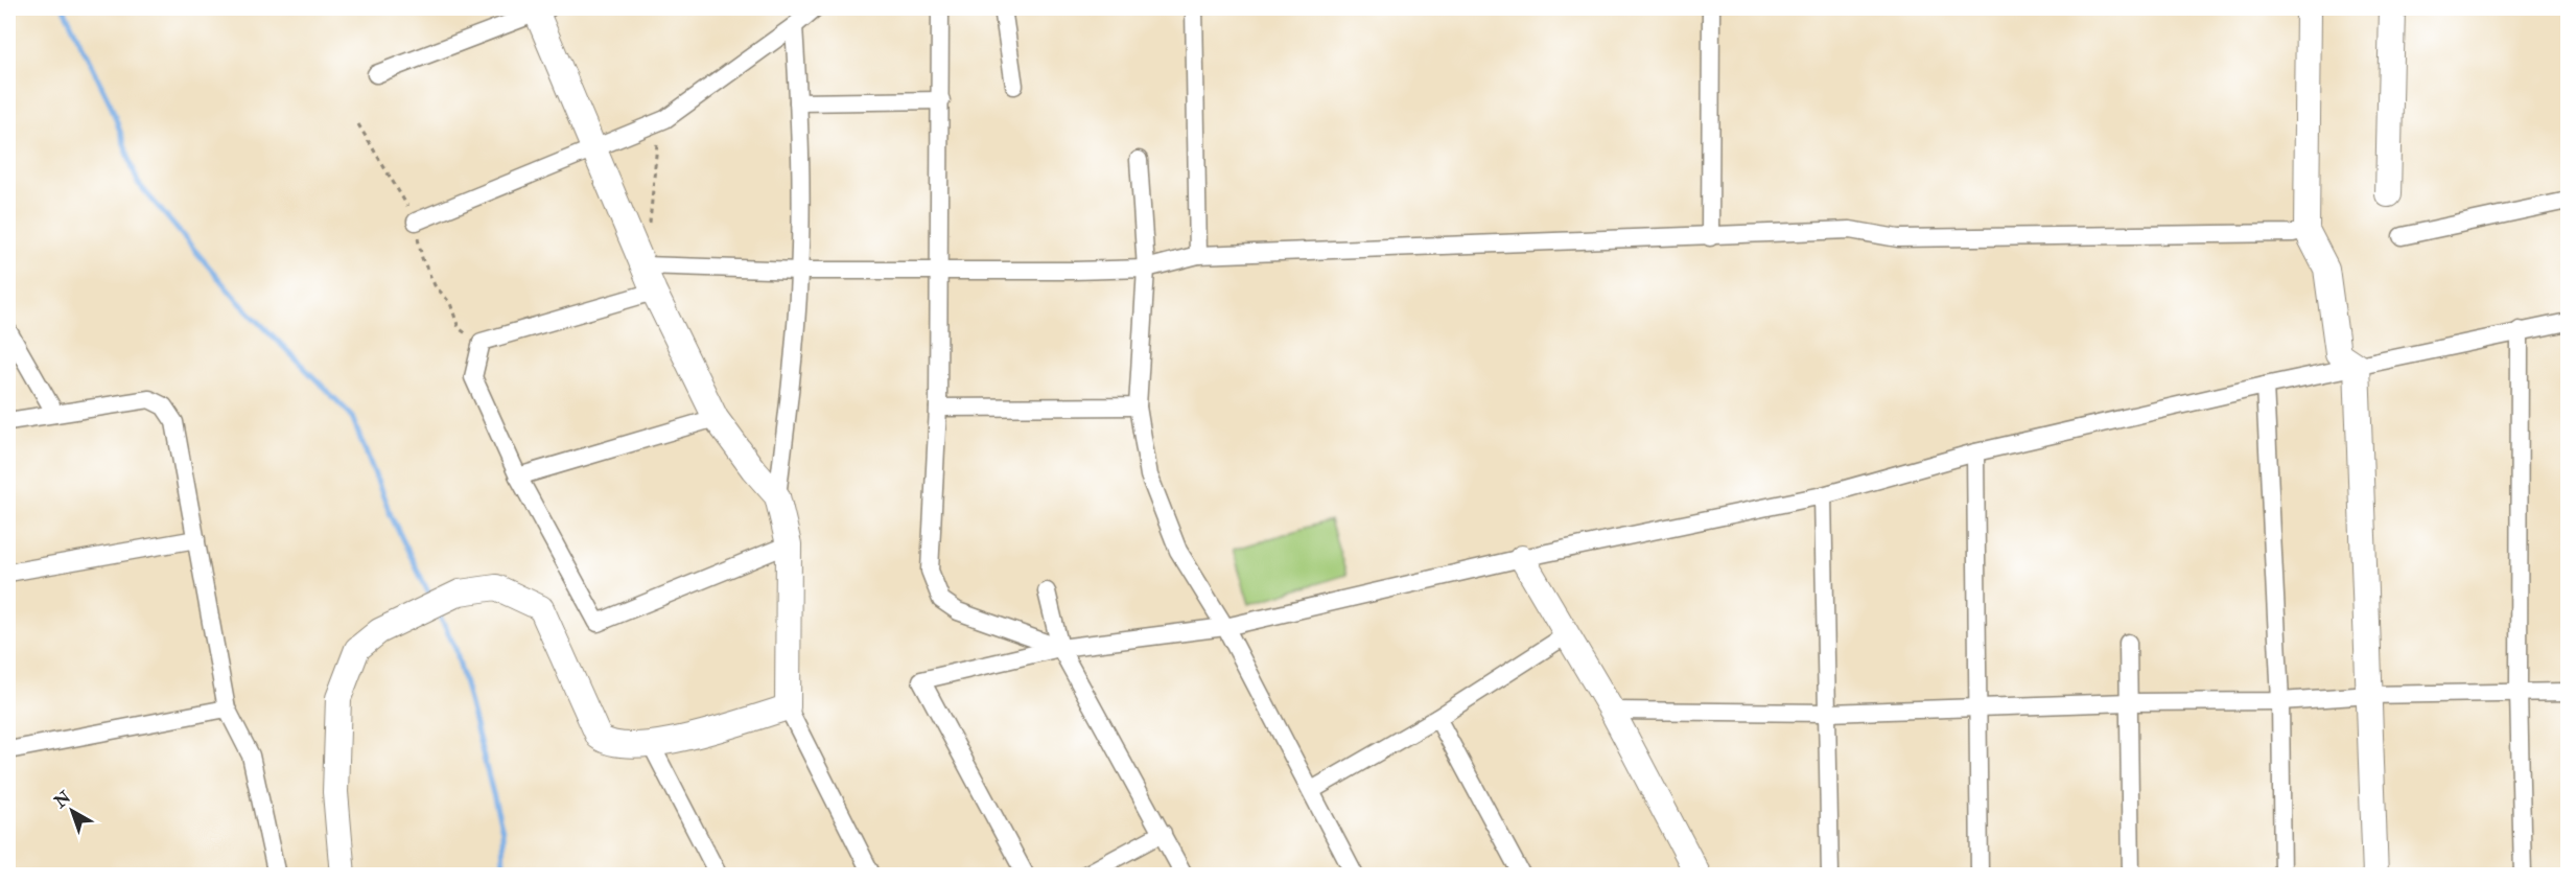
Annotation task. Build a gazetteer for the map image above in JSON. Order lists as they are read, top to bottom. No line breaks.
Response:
{"north":"top left"}
